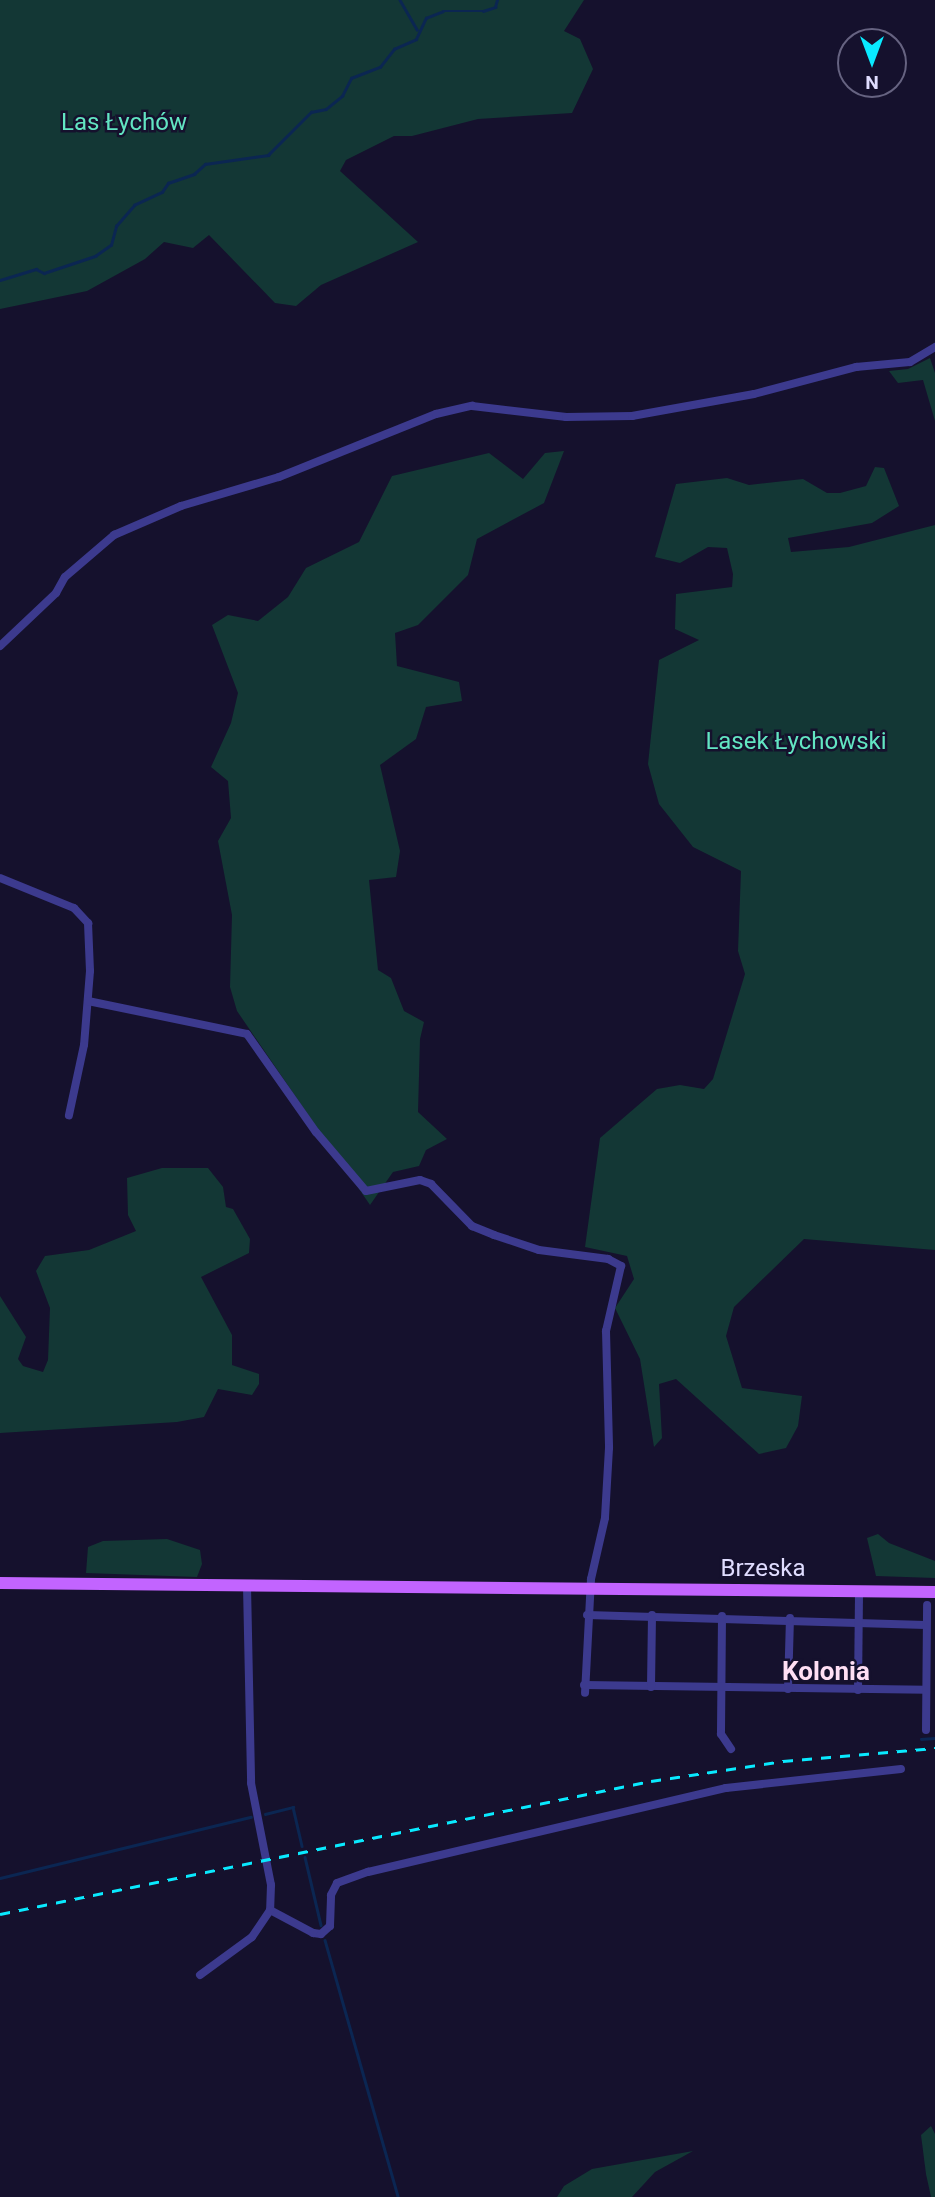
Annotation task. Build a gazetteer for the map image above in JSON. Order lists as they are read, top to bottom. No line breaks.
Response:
{"streets":{"main road":["Brzeska"]},"districts":["Kolonia"],"parks":["Las Łychów","Lasek Łychowski"],"north":"bottom"}
